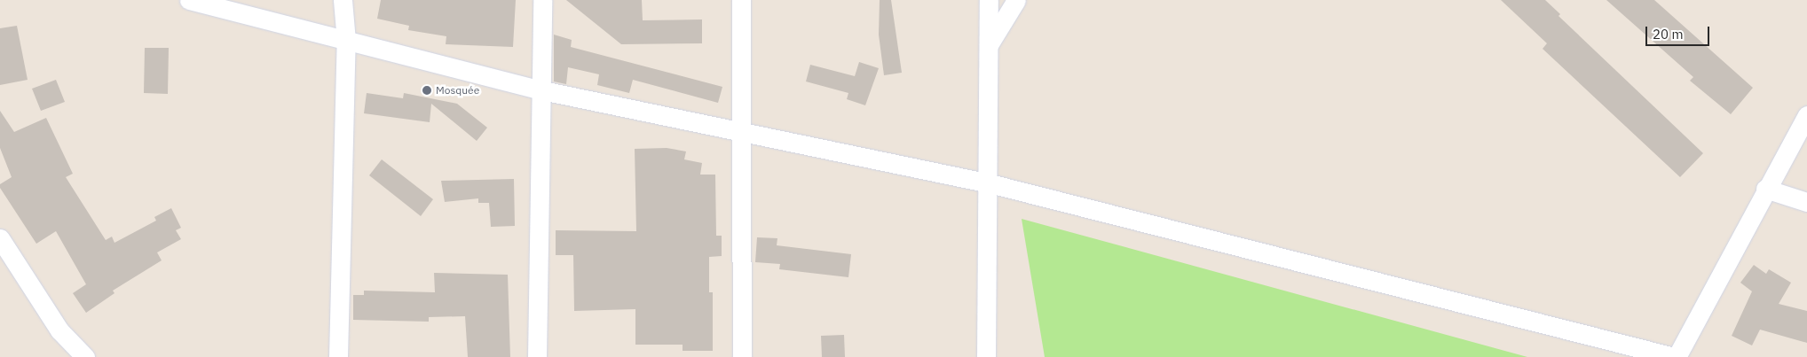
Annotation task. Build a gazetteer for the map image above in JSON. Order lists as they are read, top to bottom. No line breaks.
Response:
{"places":["Mosquée"],"scale_bar":"20 m"}
